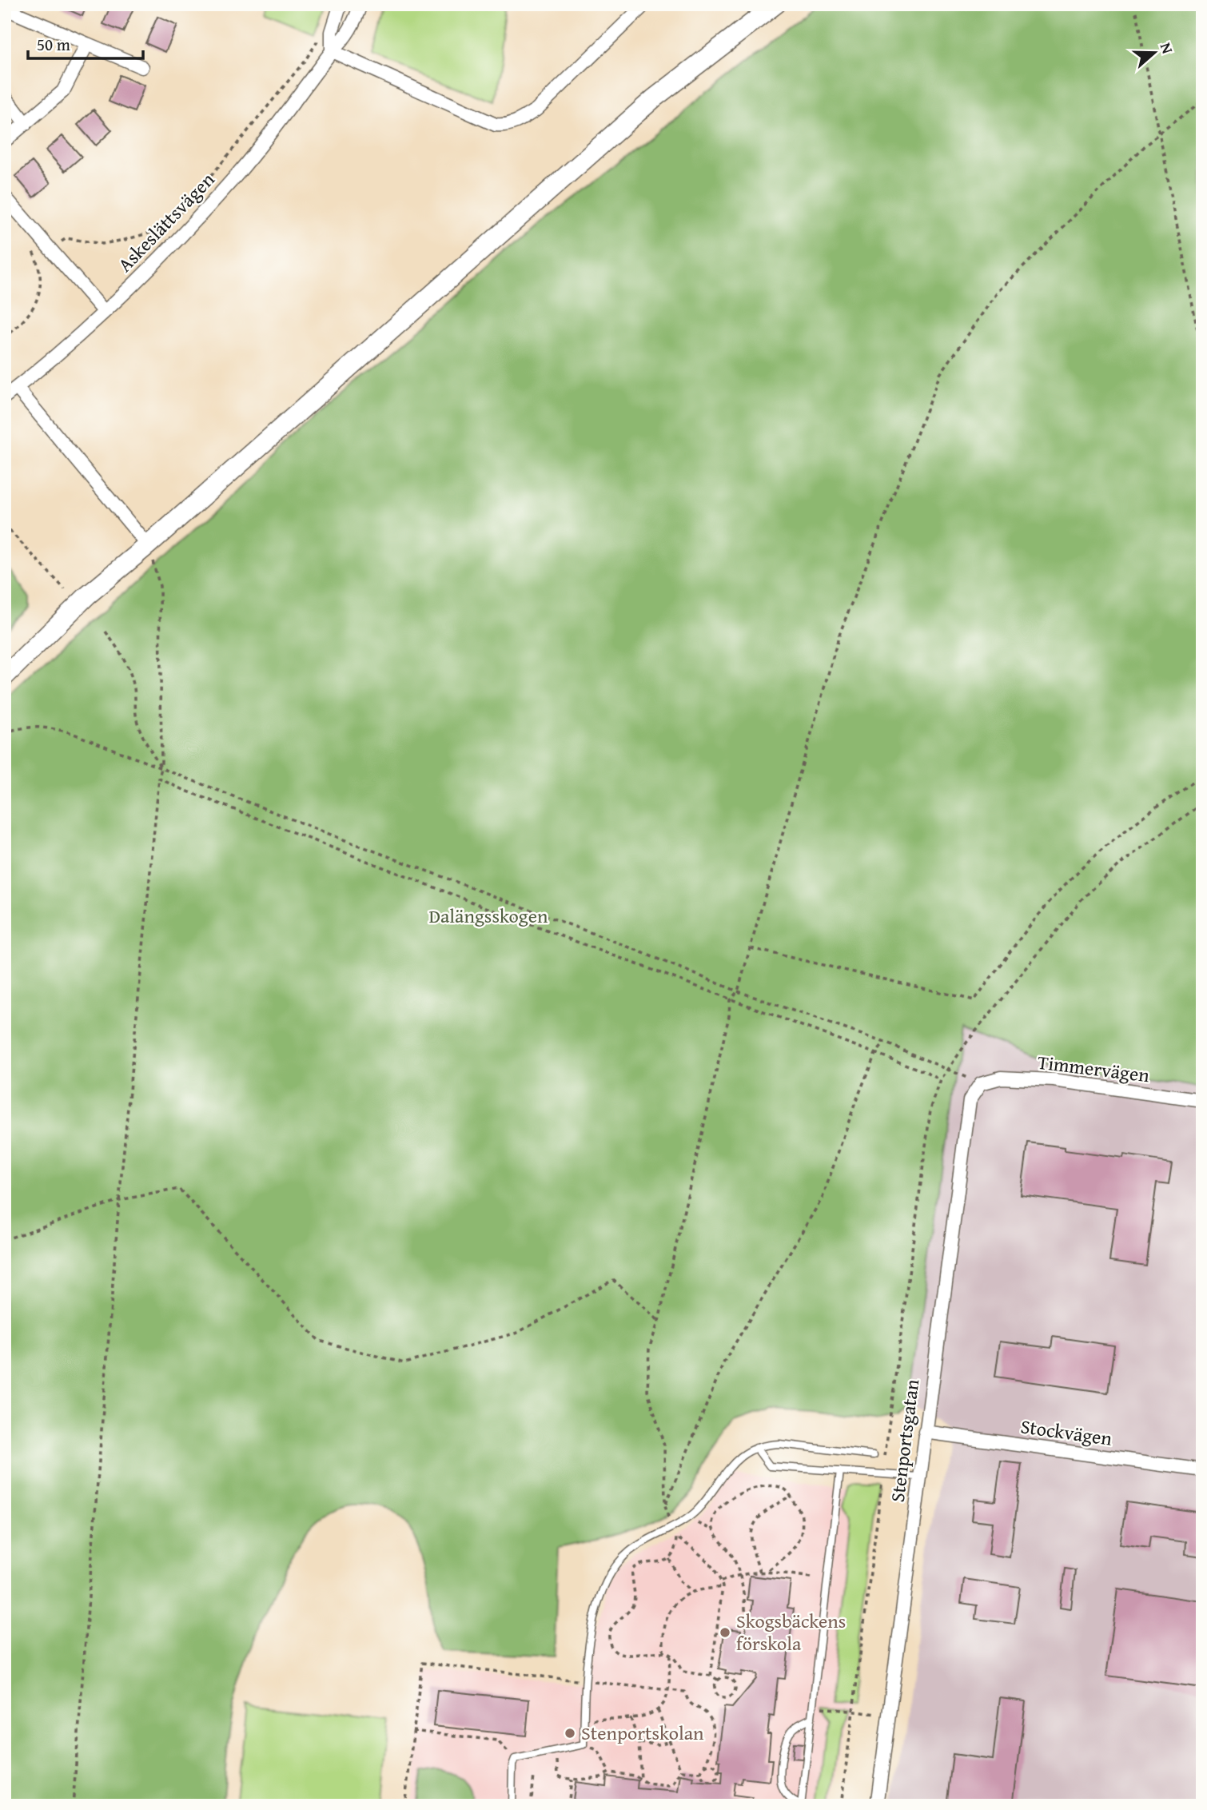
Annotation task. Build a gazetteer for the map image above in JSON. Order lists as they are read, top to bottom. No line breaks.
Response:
{"streets":{"street":["Askeslättsvägen","Timmervägen","Stockvägen","Stenportsgatan"]},"crossings":[["Timmervägen","Stenportsgatan"],["Stockvägen","Stenportsgatan"]],"parks":["Dalängsskogen"],"places":["Skogsbäckens förskola","Stenportskolan"],"scale_bar":"50 m","north":"right"}
